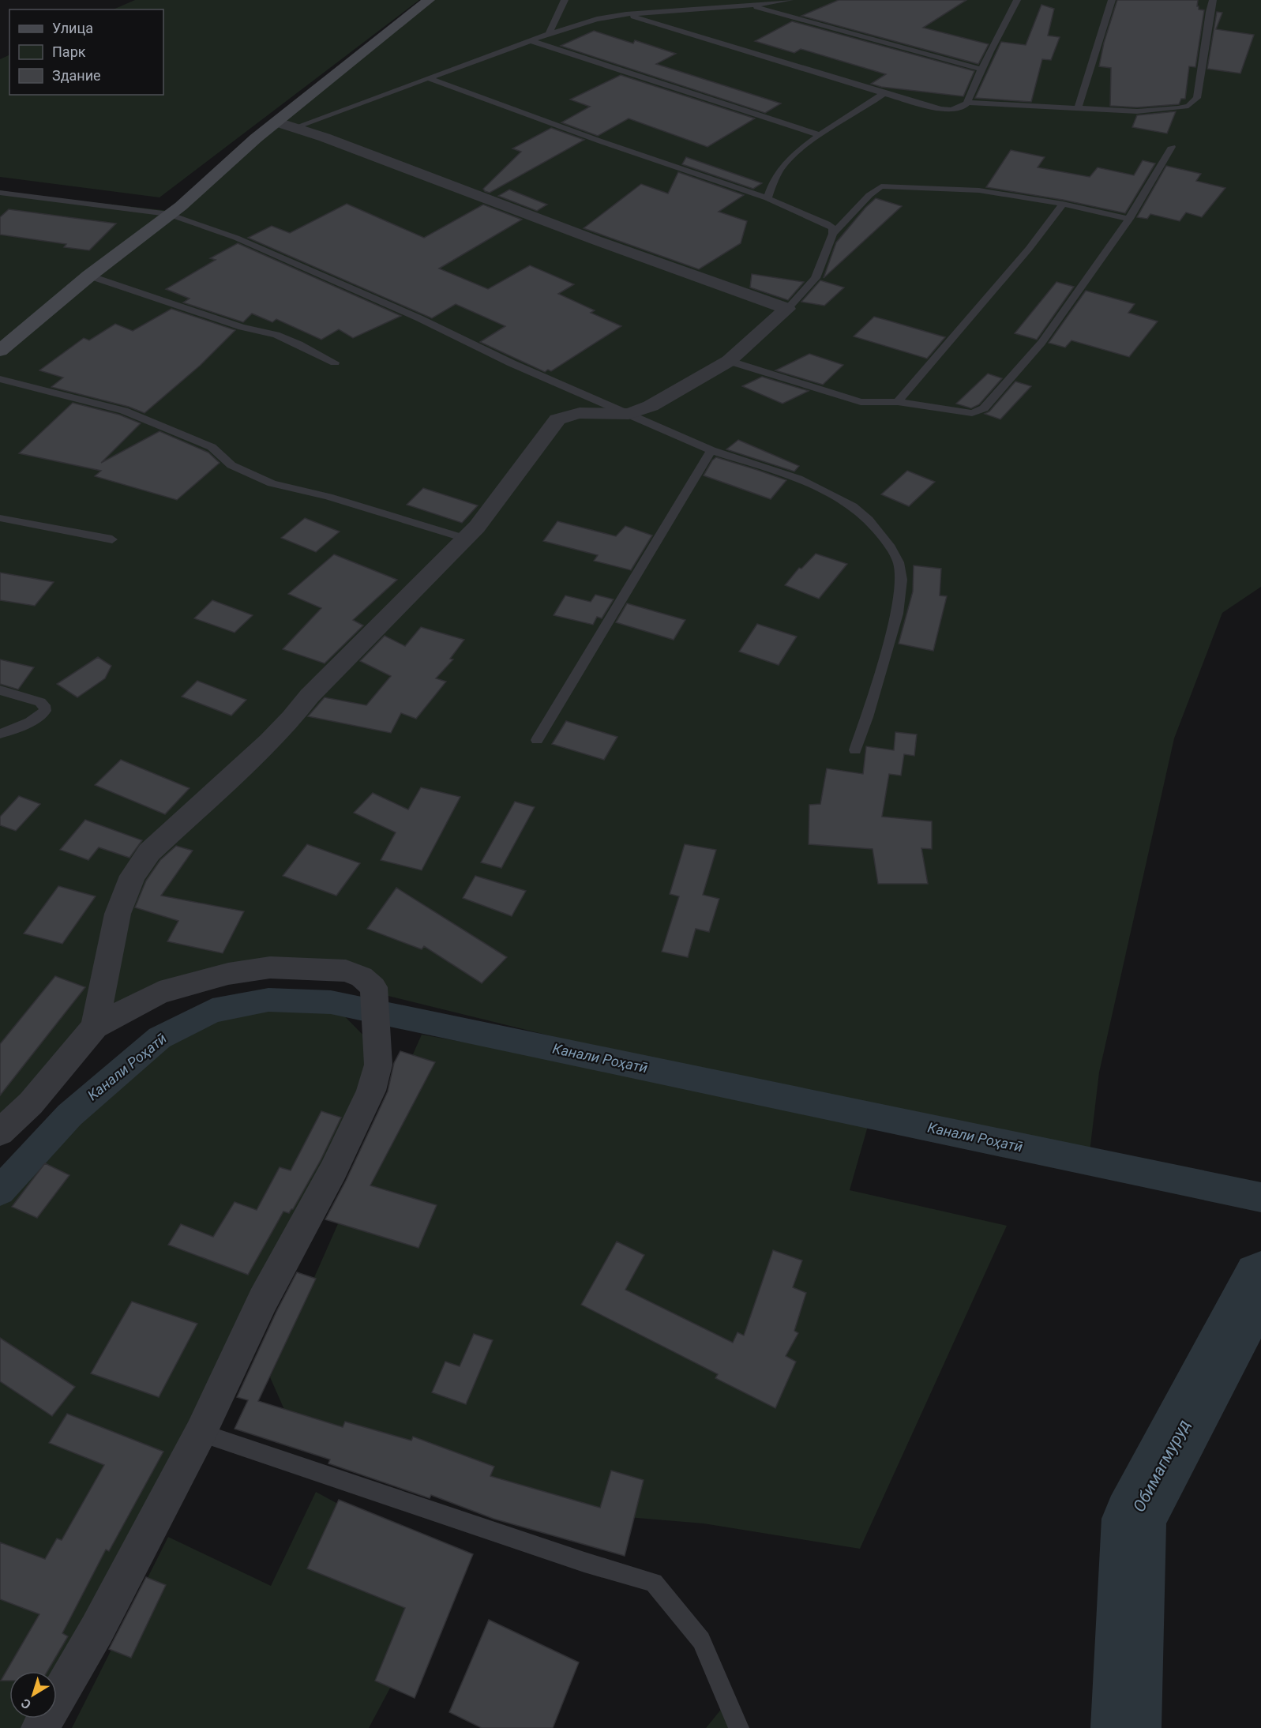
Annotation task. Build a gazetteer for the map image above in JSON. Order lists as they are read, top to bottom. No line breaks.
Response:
{"water":["Канали Роҳатӣ","Обимагмуруд"],"legend":["Улица","Парк","Здание"],"north":"bottom left"}
